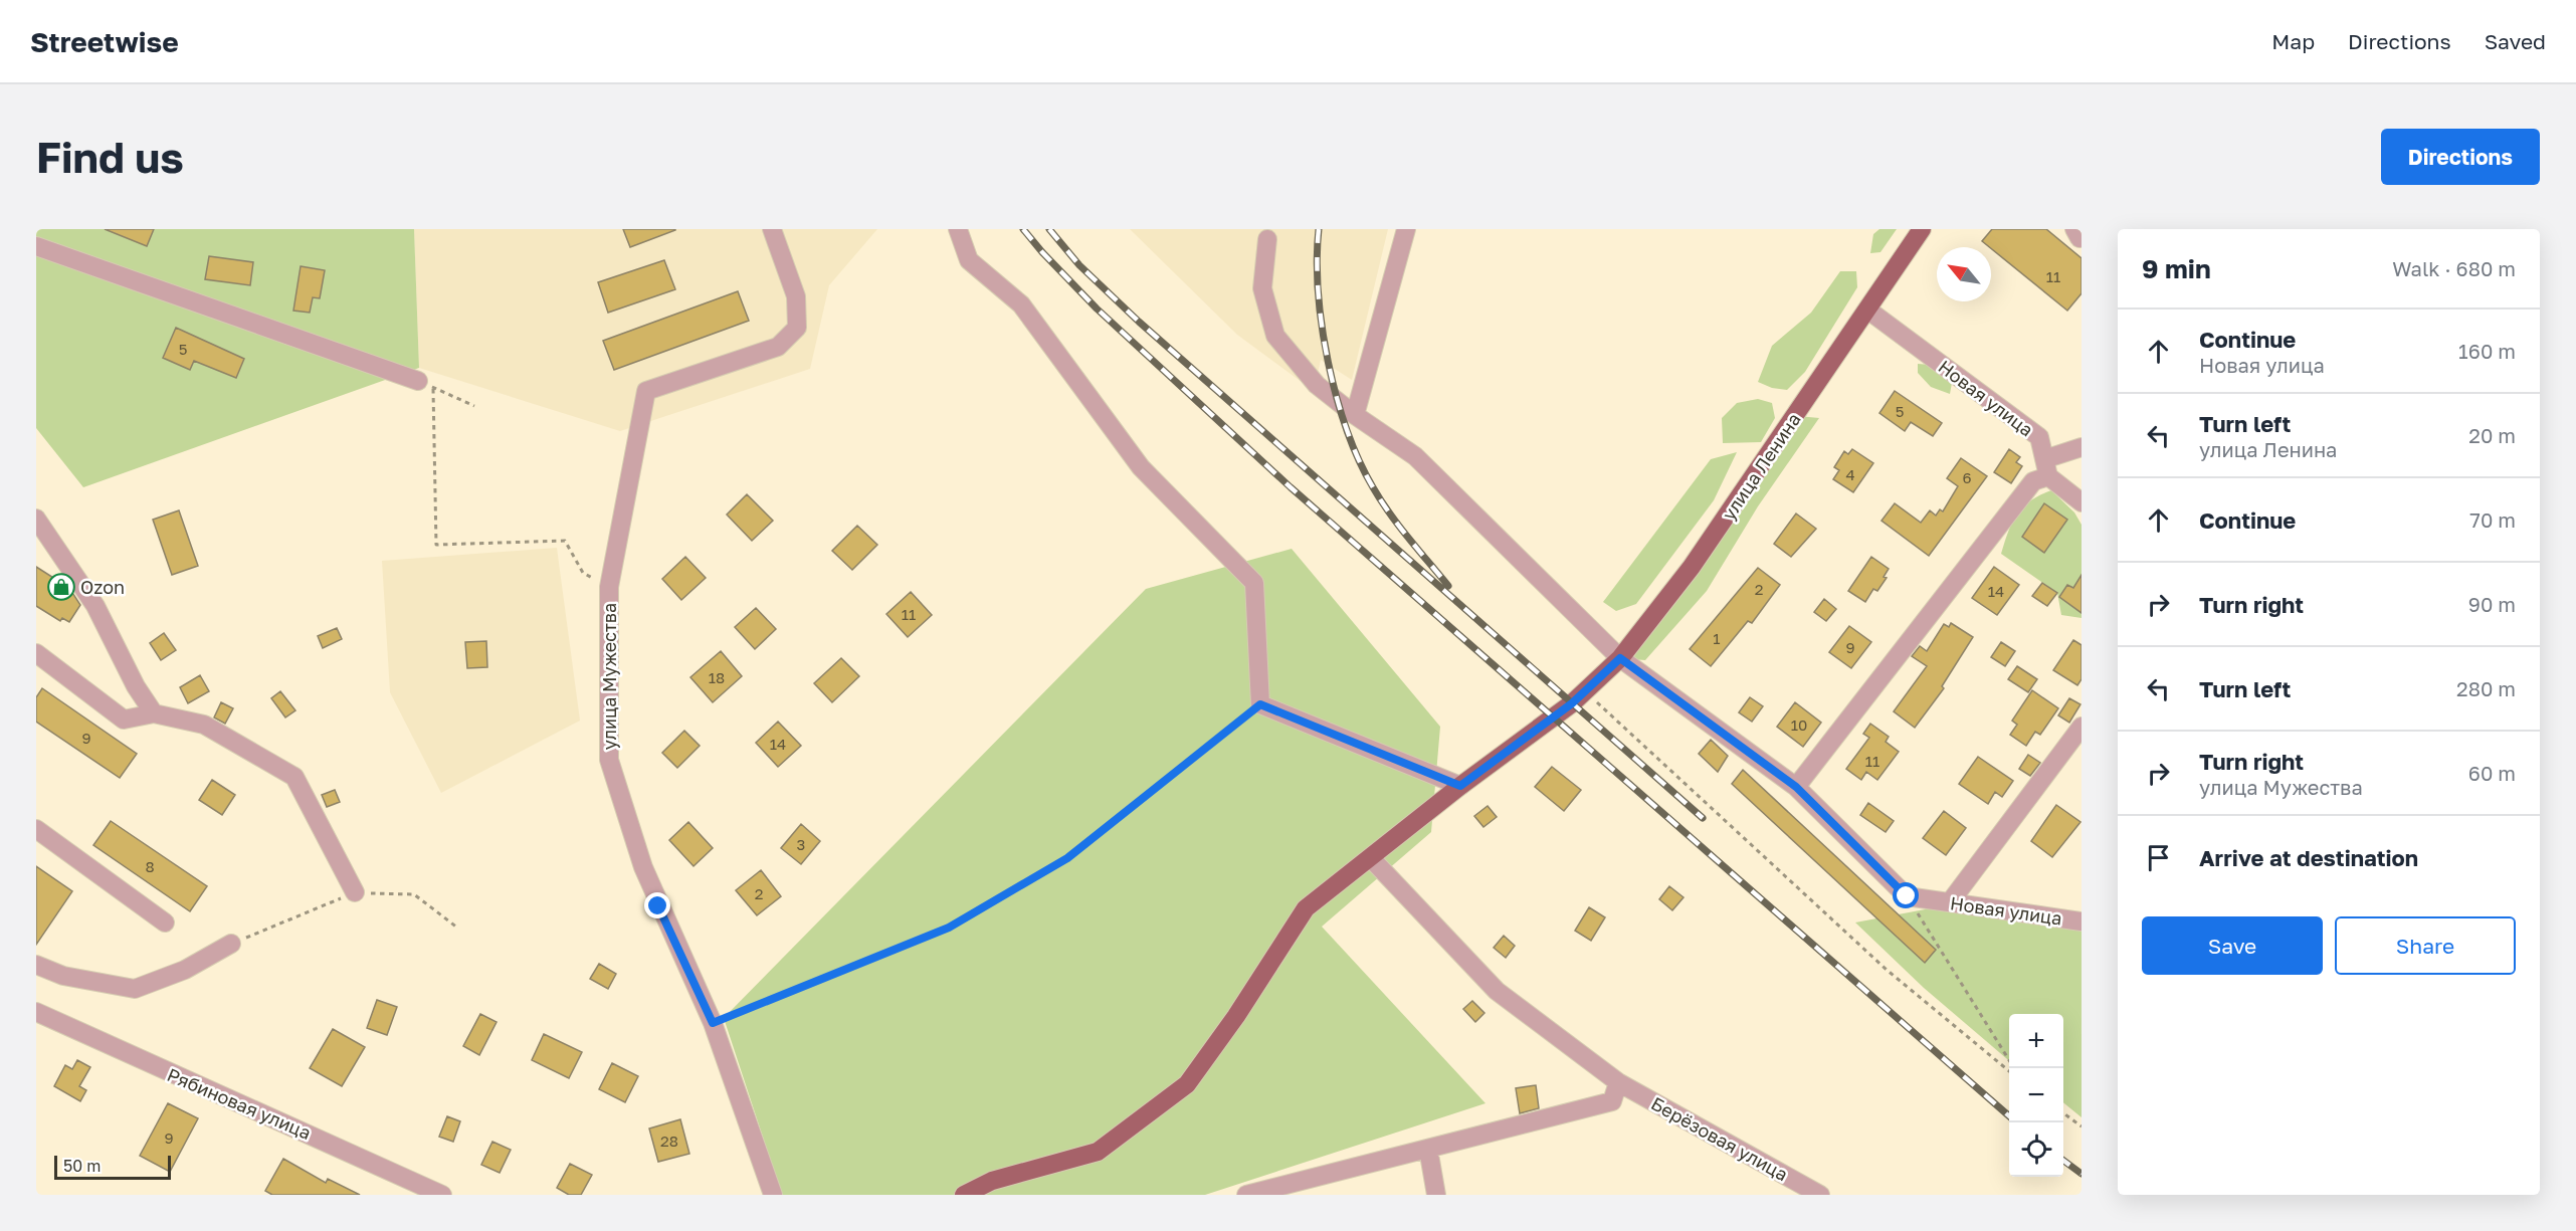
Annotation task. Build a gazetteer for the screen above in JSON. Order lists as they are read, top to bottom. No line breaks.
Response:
{"streets":{"main road":["улица Ленина"],"street":["Новая улица","улица Мужества","Рябиновая улица","Берёзовая улица"]},"crossings":[["Новая улица","улица Ленина"],["улица Ленина","Берёзовая улица"]],"places":{"shop":["Ozon"]},"house_numbers":["11","5","5","4","6","2","14","11","1","9","18","10","9","14","11","3","8","2","9","28"],"scale_bar":"50 m","north":"top left","page":{"header":"Streetwise","nav":["Map","Directions","Saved"],"buttons":["Directions",["Save","Share"]],"title":"Find us","heading":["9 min","Walk · 680 m"],"list":[["Continue","Новая улица","160 m"],["Turn left","улица Ленина","20 m"],["Continue","70 m"],["Turn right","90 m"],["Turn left","280 m"],["Turn right","улица Мужества","60 m"],"Arrive at destination"],"map_buttons":["+","−"],"scale":"50 m"}}
